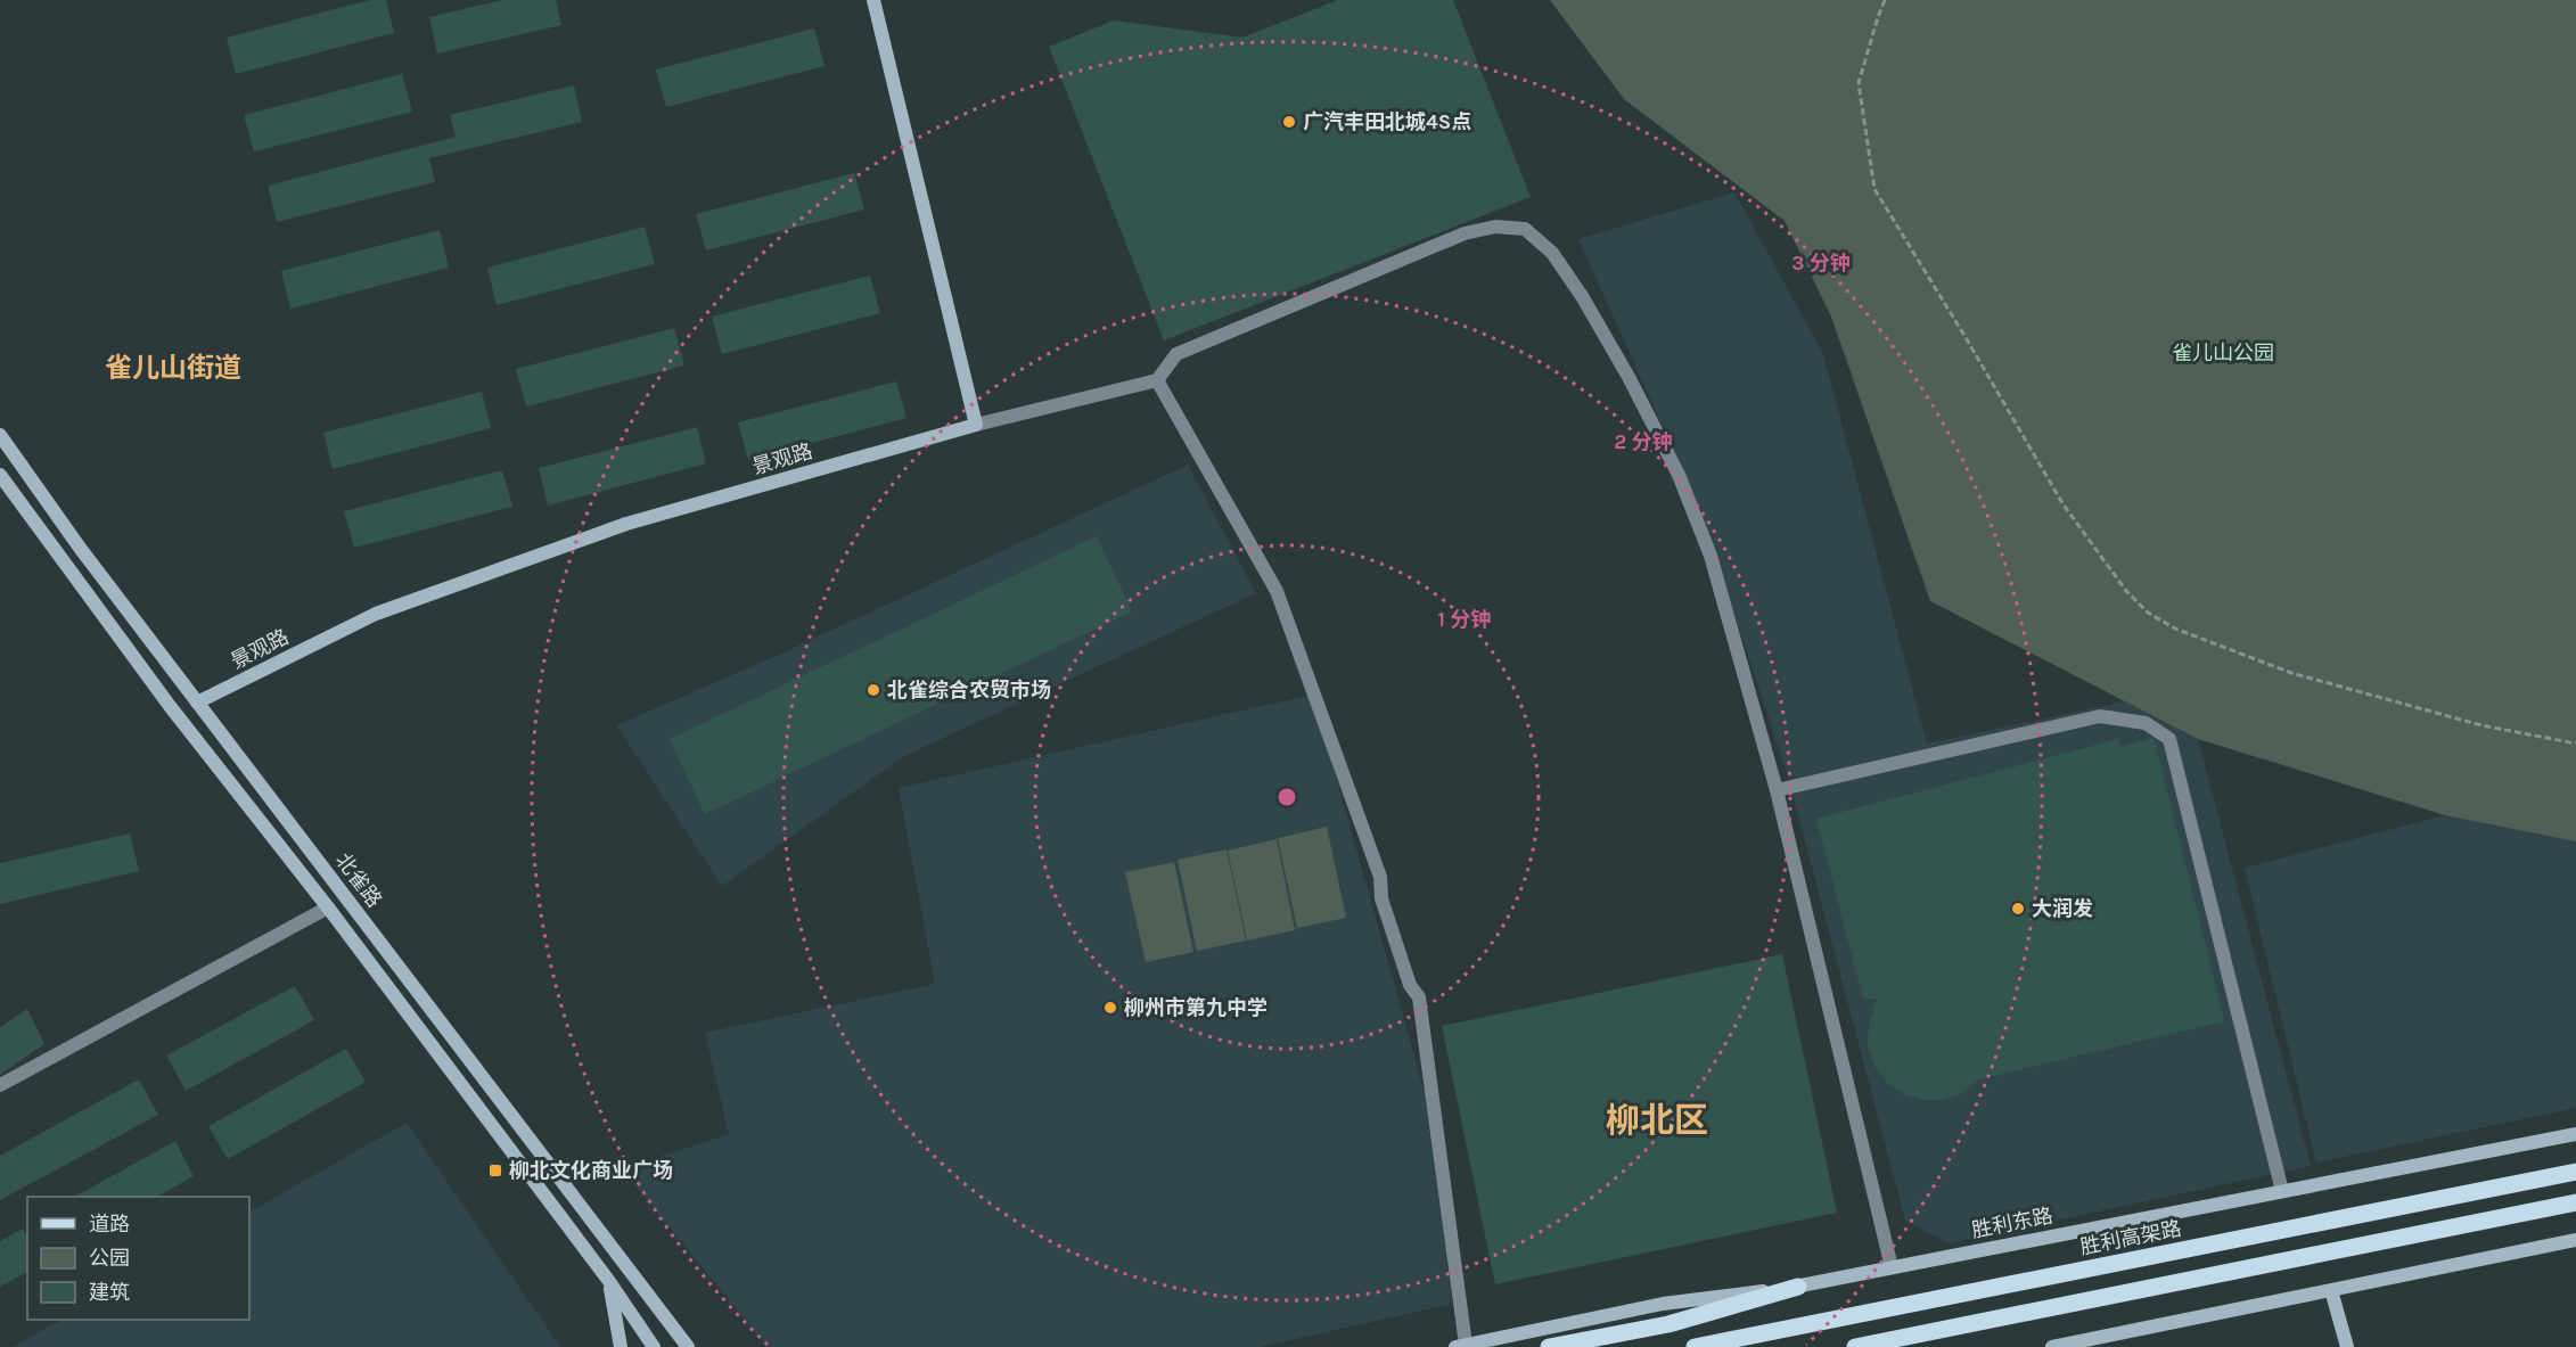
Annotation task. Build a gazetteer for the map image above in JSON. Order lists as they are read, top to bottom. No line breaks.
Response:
{"streets":{"main road":["胜利高架路"],"street":["景观路","北雀路","胜利东路"]},"crossings":[["景观路","北雀路"]],"districts":["雀儿山街道","柳北区"],"parks":["雀儿山公园"],"places":{"other":["广汽丰田北城4S点","北雀综合农贸市场","大润发","柳州市第九中学"],"transit":["柳北文化商业广场"]},"legend":["道路","公园","建筑"],"rings":["3 分钟","2 分钟","1 分钟"]}
